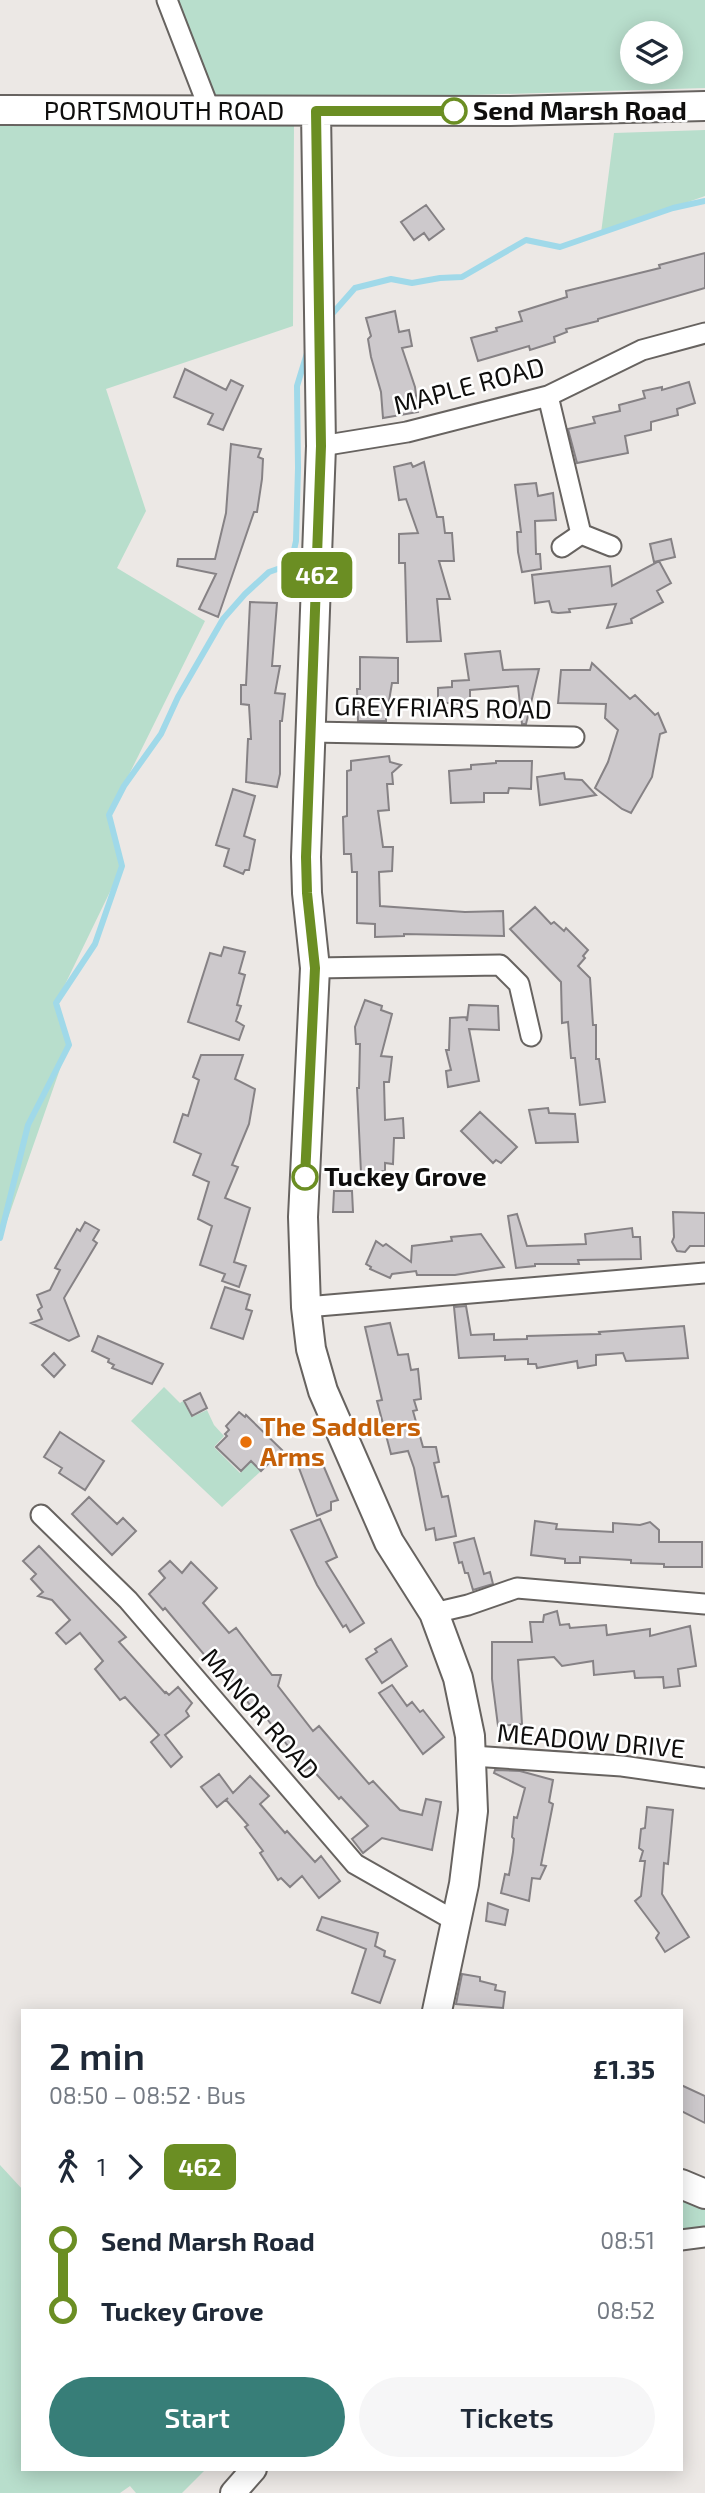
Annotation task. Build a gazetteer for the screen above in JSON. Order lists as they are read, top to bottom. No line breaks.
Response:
{"streets":{"main road":["PORTSMOUTH ROAD"],"street":["MAPLE ROAD","GREYFRIARS ROAD","MANOR ROAD","MEADOW DRIVE"]},"places":["Send Marsh Road","Tuckey Grove","The Saddlers Arms"],"lines":["bus line 462"],"page":{"on_map":"462","heading":["2 min","08:50 – 08:52 · Bus","£1.35"],"legs":["1","462"],"list":[{"name":"Send Marsh Road","value":"08:51"},{"name":"Tuckey Grove","value":"08:52"}],"buttons":["Start","Tickets"]}}
